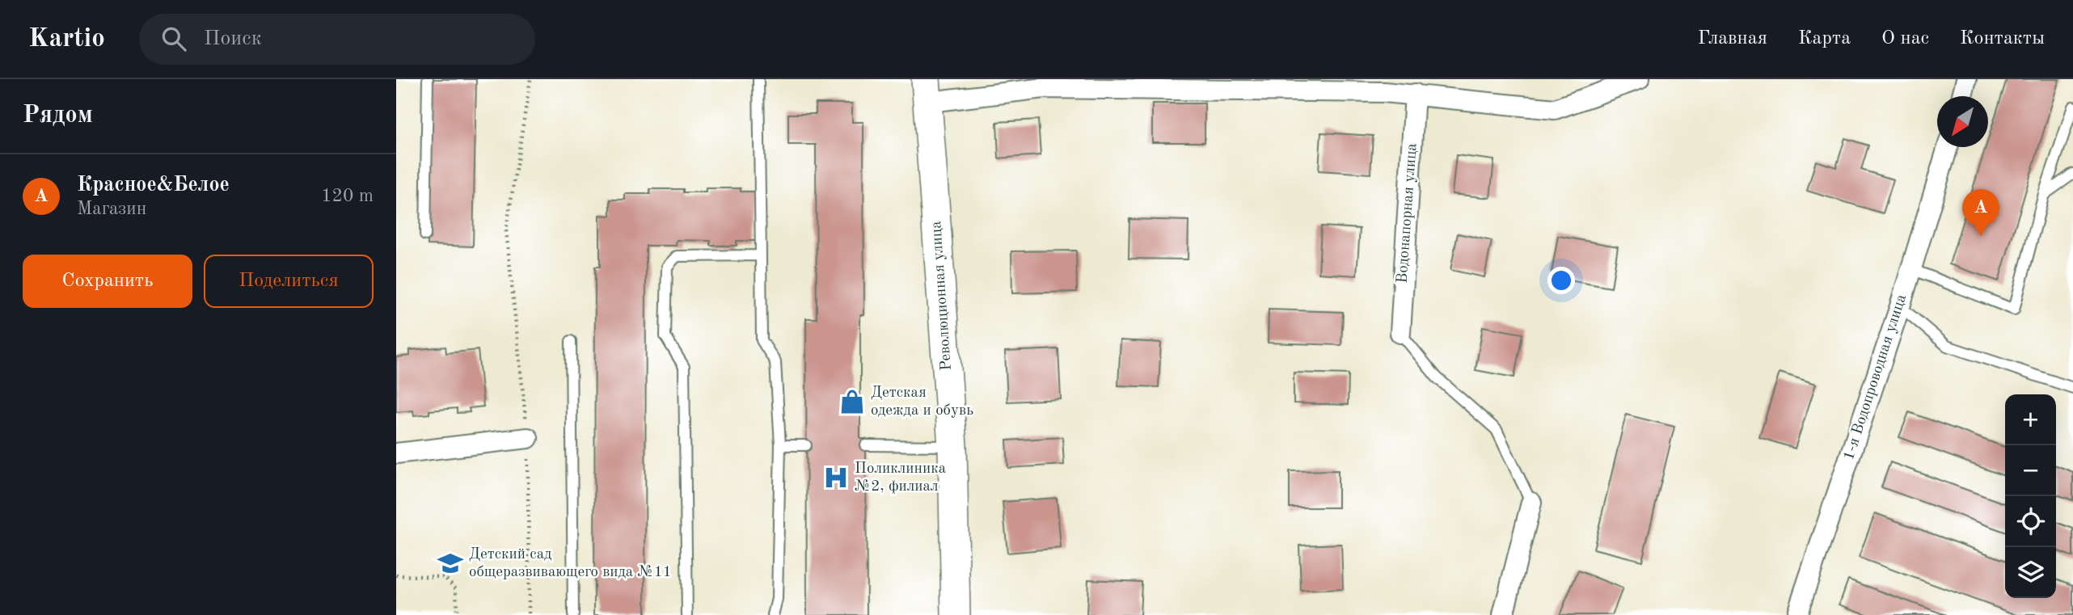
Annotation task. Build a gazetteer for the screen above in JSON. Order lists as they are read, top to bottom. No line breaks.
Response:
{"streets":{"main road":["Революционная улица"],"street":["Водонапорная улица","1-я Водопроводная улица"]},"places":{"shop":["Детская одежда и обувь"],"hospital":["Поликлиника №2, филиал"],"school or university":["Детский сад общеразвивающего вида №11"]},"north":"bottom left","page":{"header":"Kartio","search":"Поиск","nav":["Главная","Карта","О нас","Контакты"],"heading":"Рядом","list":[{"mark":"A","name":"Красное&Белое","note":"Магазин","value":"120 m"}],"pins":"A","buttons":["Сохранить","Поделиться"],"map_buttons":["+","−"]}}
